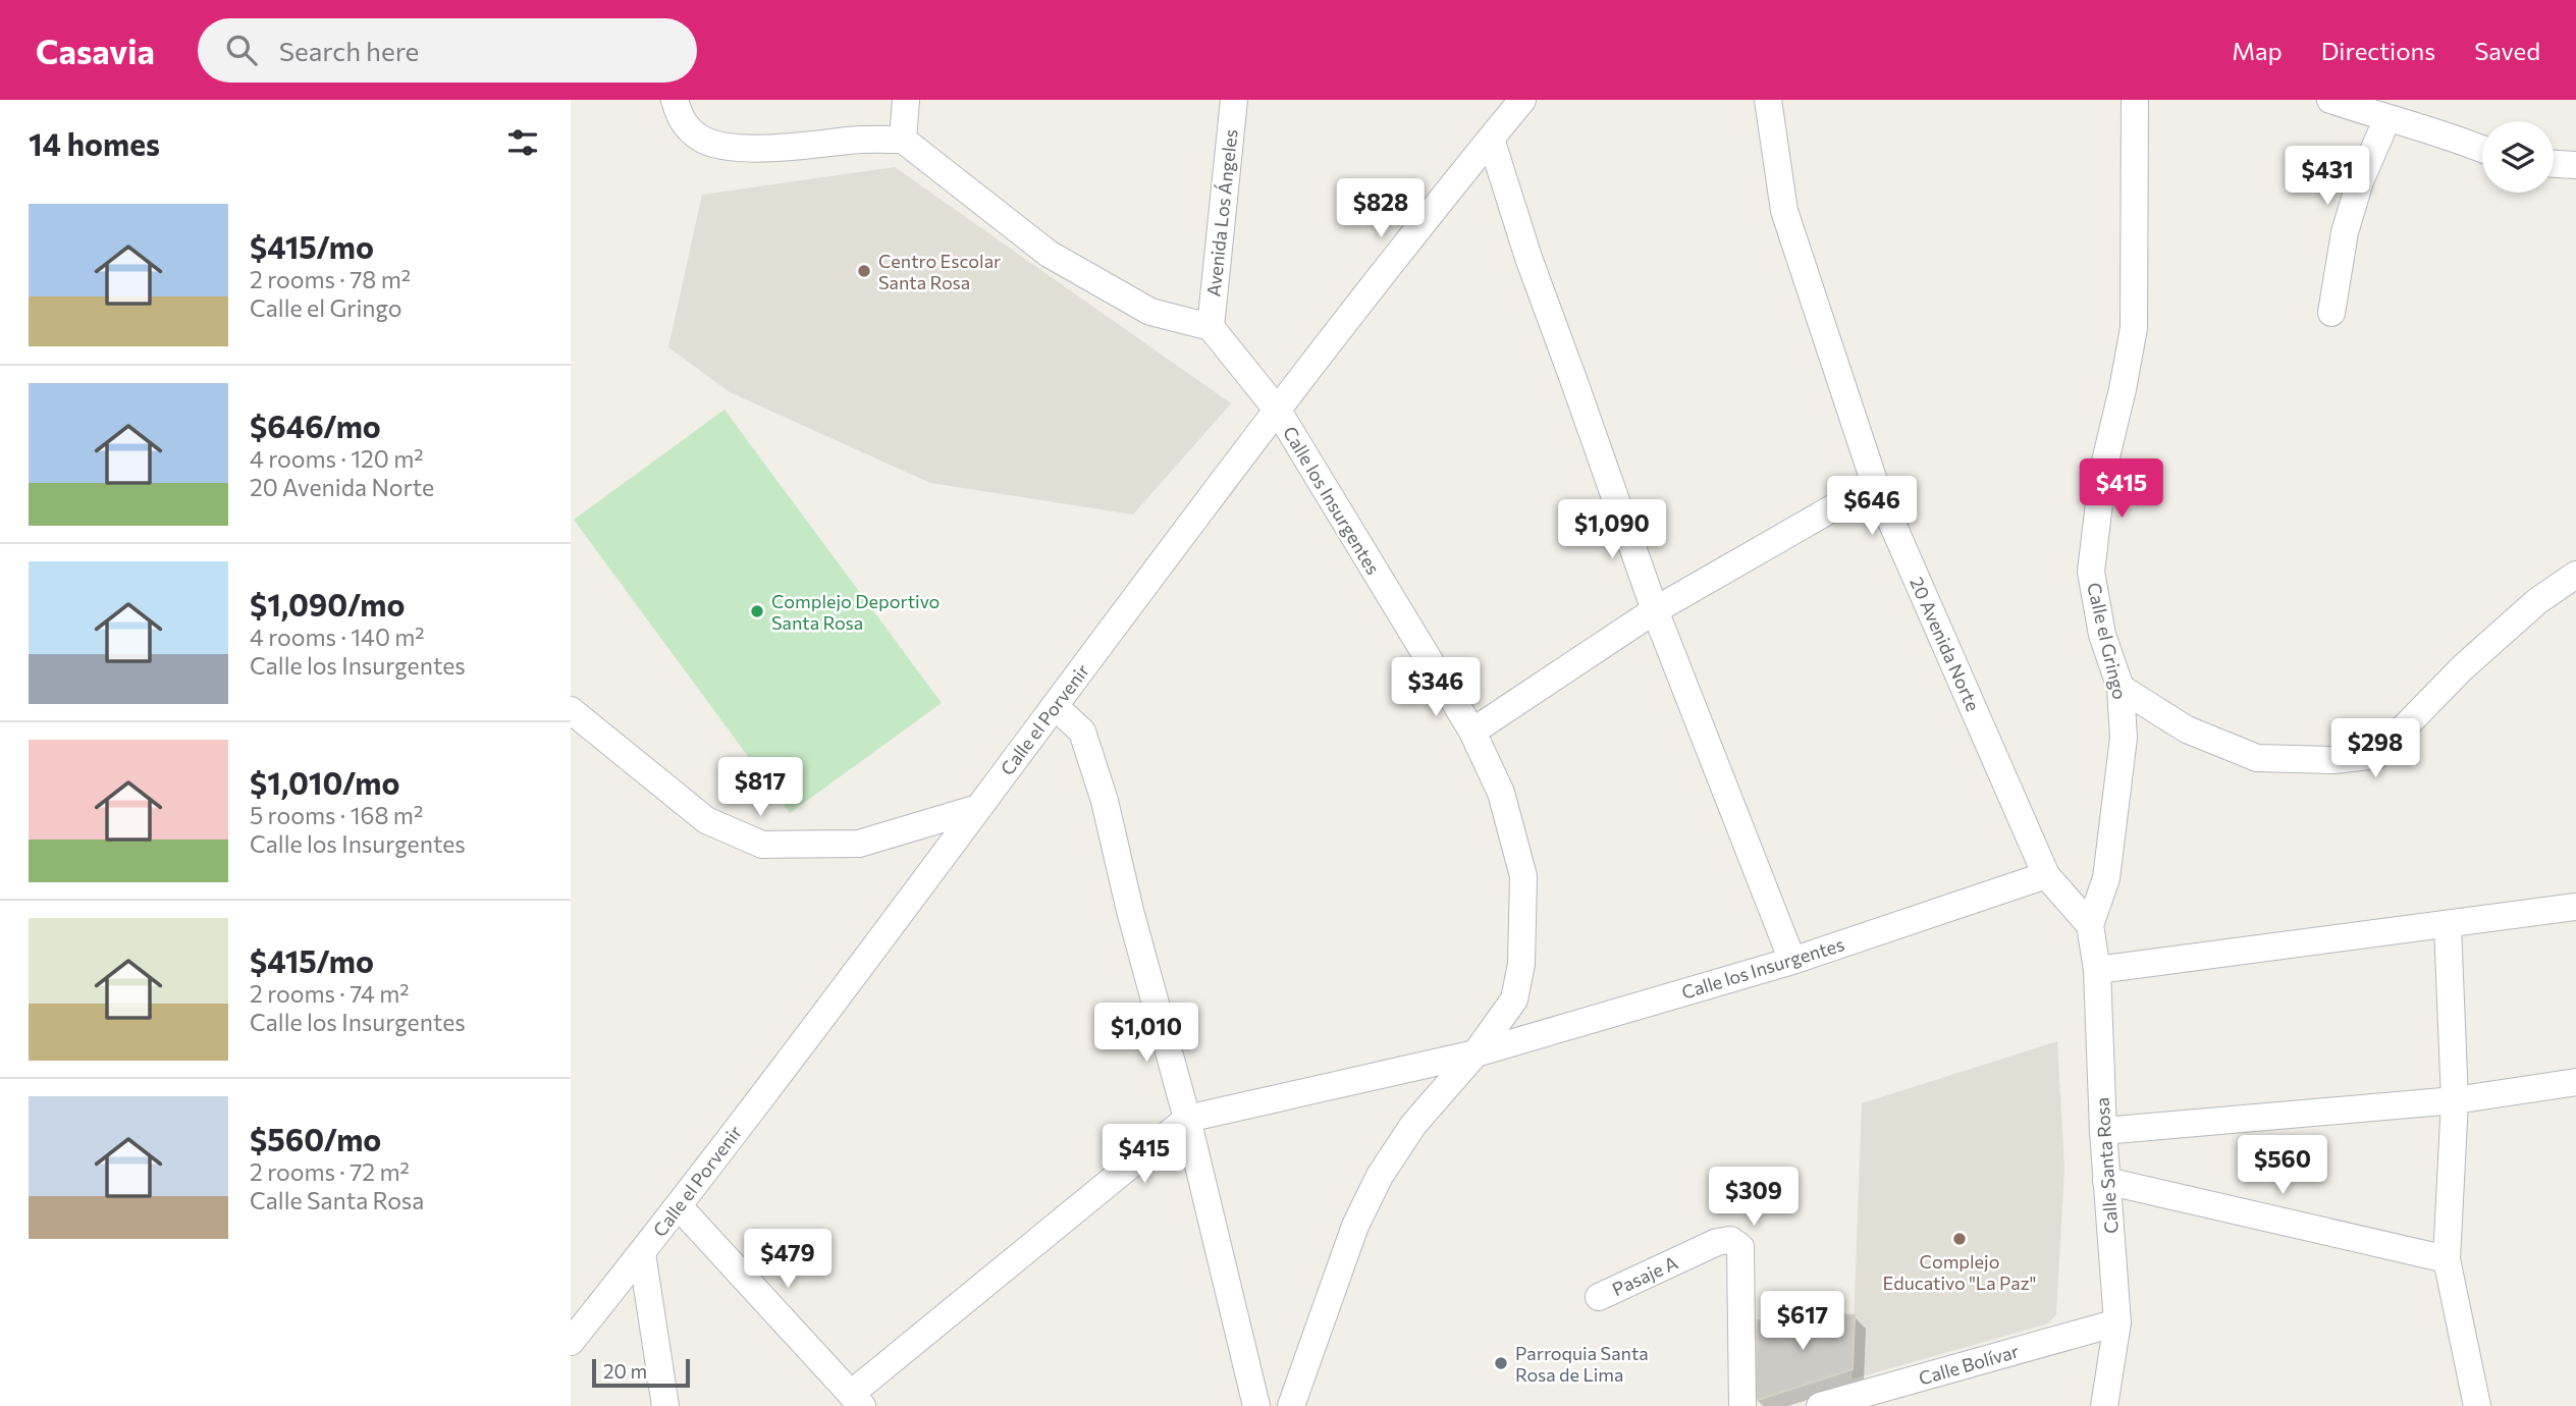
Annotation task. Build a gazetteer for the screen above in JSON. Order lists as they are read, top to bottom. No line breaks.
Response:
{"streets":{"street":["Avenida Los Ángeles","Calle los Insurgentes","Calle el Gringo","20 Avenida Norte","Calle el Porvenir","Calle Santa Rosa","Pasaje A","Calle Bolívar"]},"crossings":[["Avenida Los Ángeles","Calle los Insurgentes"],["Calle los Insurgentes","20 Avenida Norte"],["Calle los Insurgentes","Calle el Porvenir"],["Calle el Gringo","20 Avenida Norte"],["Calle el Gringo","Calle Santa Rosa"],["20 Avenida Norte","Calle Santa Rosa"],["Calle Santa Rosa","Calle Bolívar"]],"places":["Centro Escolar Santa Rosa","Complejo Deportivo Santa Rosa","Complejo Educativo \"La Paz\"","Parroquia Santa Rosa de Lima"],"scale_bar":"20 m","page":{"header":"Casavia","search":"Search here","nav":["Map","Directions","Saved"],"heading":"14 homes","price":["$431","$828","$415","$646","$1,090","$346","$298","$817","$1,010","$415","$560","$309","$479","$617"],"list":[{"name":"$415/mo","note":"2 rooms · 78 m² · Calle el Gringo"},{"name":"$646/mo","note":"4 rooms · 120 m² · 20 Avenida Norte"},{"name":"$1,090/mo","note":"4 rooms · 140 m² · Calle los Insurgentes"},{"name":"$1,010/mo","note":"5 rooms · 168 m² · Calle los Insurgentes"},{"name":"$415/mo","note":"2 rooms · 74 m² · Calle los Insurgentes"},{"name":"$560/mo","note":"2 rooms · 72 m² · Calle Santa Rosa"}],"scale":"20 m"}}
